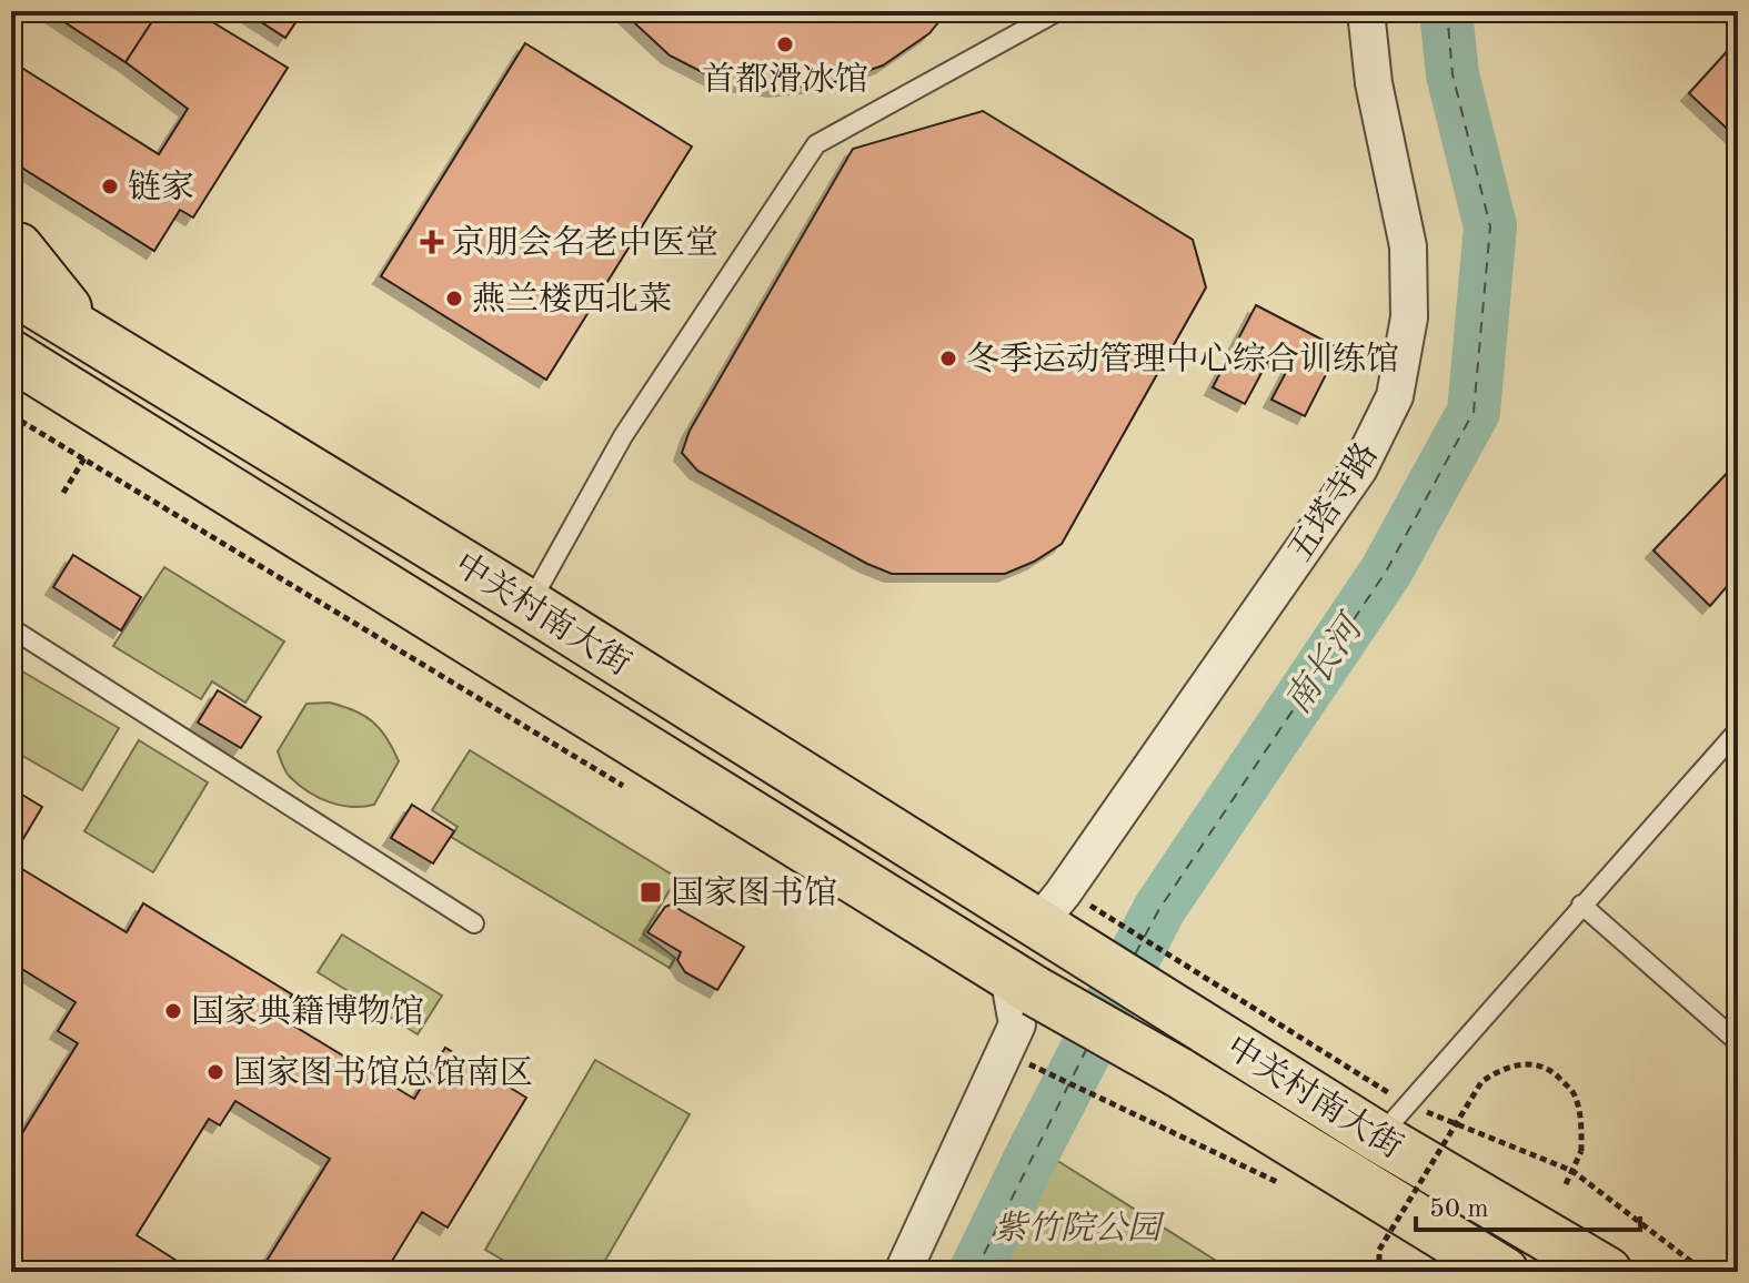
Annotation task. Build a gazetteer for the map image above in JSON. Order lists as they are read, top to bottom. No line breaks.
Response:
{"streets":{"main road":["中关村南大街"],"street":["五塔寺路"]},"crossings":[["五塔寺路","中关村南大街"]],"water":["南长河"],"parks":["紫竹院公园"],"places":{"other":["首都滑冰馆","链家","燕兰楼西北菜","冬季运动管理中心综合训练馆","国家典籍博物馆","国家图书馆总馆南区"],"health":["京朋会名老中医堂"],"transit":["国家图书馆"]},"scale_bar":"50 m"}
